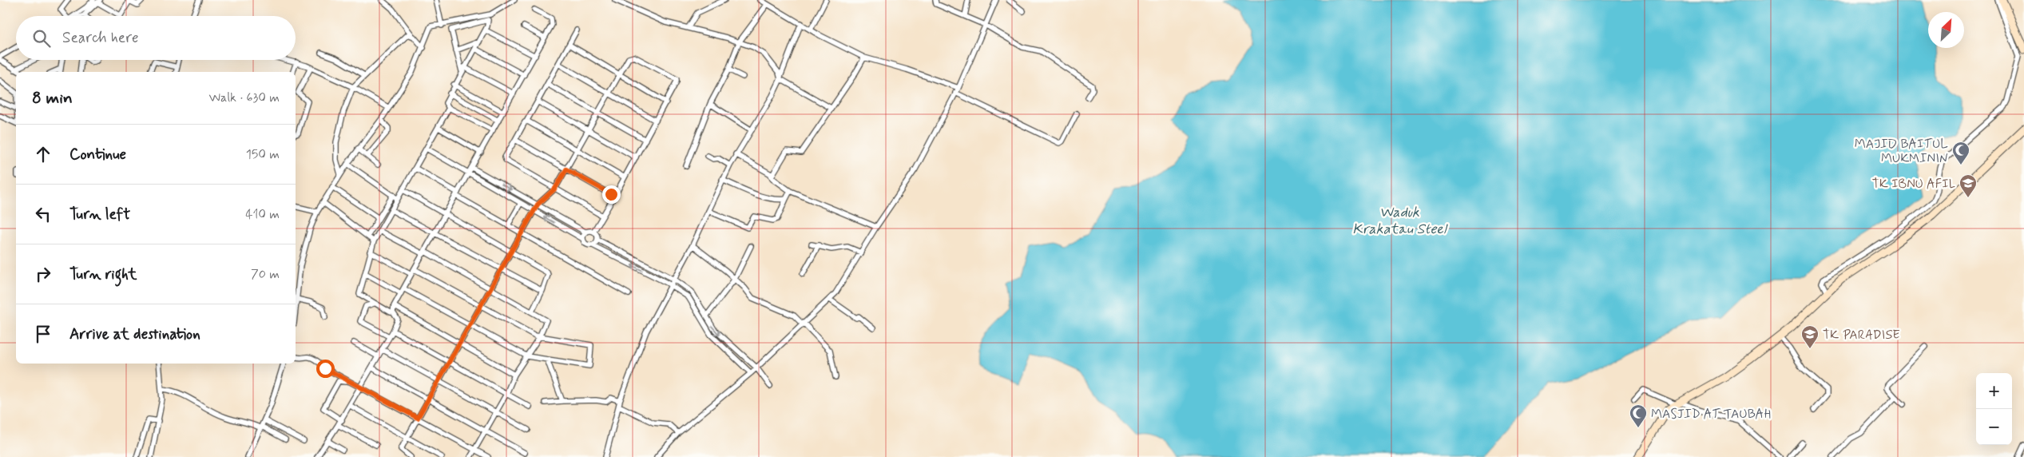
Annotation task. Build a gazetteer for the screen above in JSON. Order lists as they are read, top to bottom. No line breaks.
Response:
{"water":["Waduk Krakatau Steel"],"places":{"mosque":["MAJID BAITUL MUKMININ","MASJID AT TAUBAH"],"school or university":["TK IBNU AFIL","TK PARADISE"]},"north":"top right","page":{"search":"Search here","heading":["8 min","Walk · 630 m"],"list":[["Continue","150 m"],["Turn left","410 m"],["Turn right","70 m"],"Arrive at destination"],"map_buttons":["+","−"]}}
